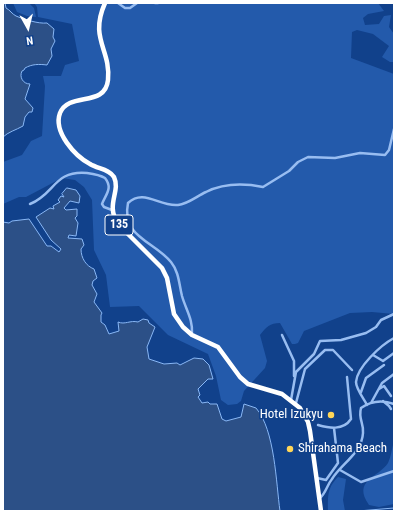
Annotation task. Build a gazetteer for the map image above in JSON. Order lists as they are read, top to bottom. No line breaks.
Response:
{"streets":{"highway":["135"]},"places":["Hotel Izukyu","Shirahama Beach"],"north":"bottom"}
